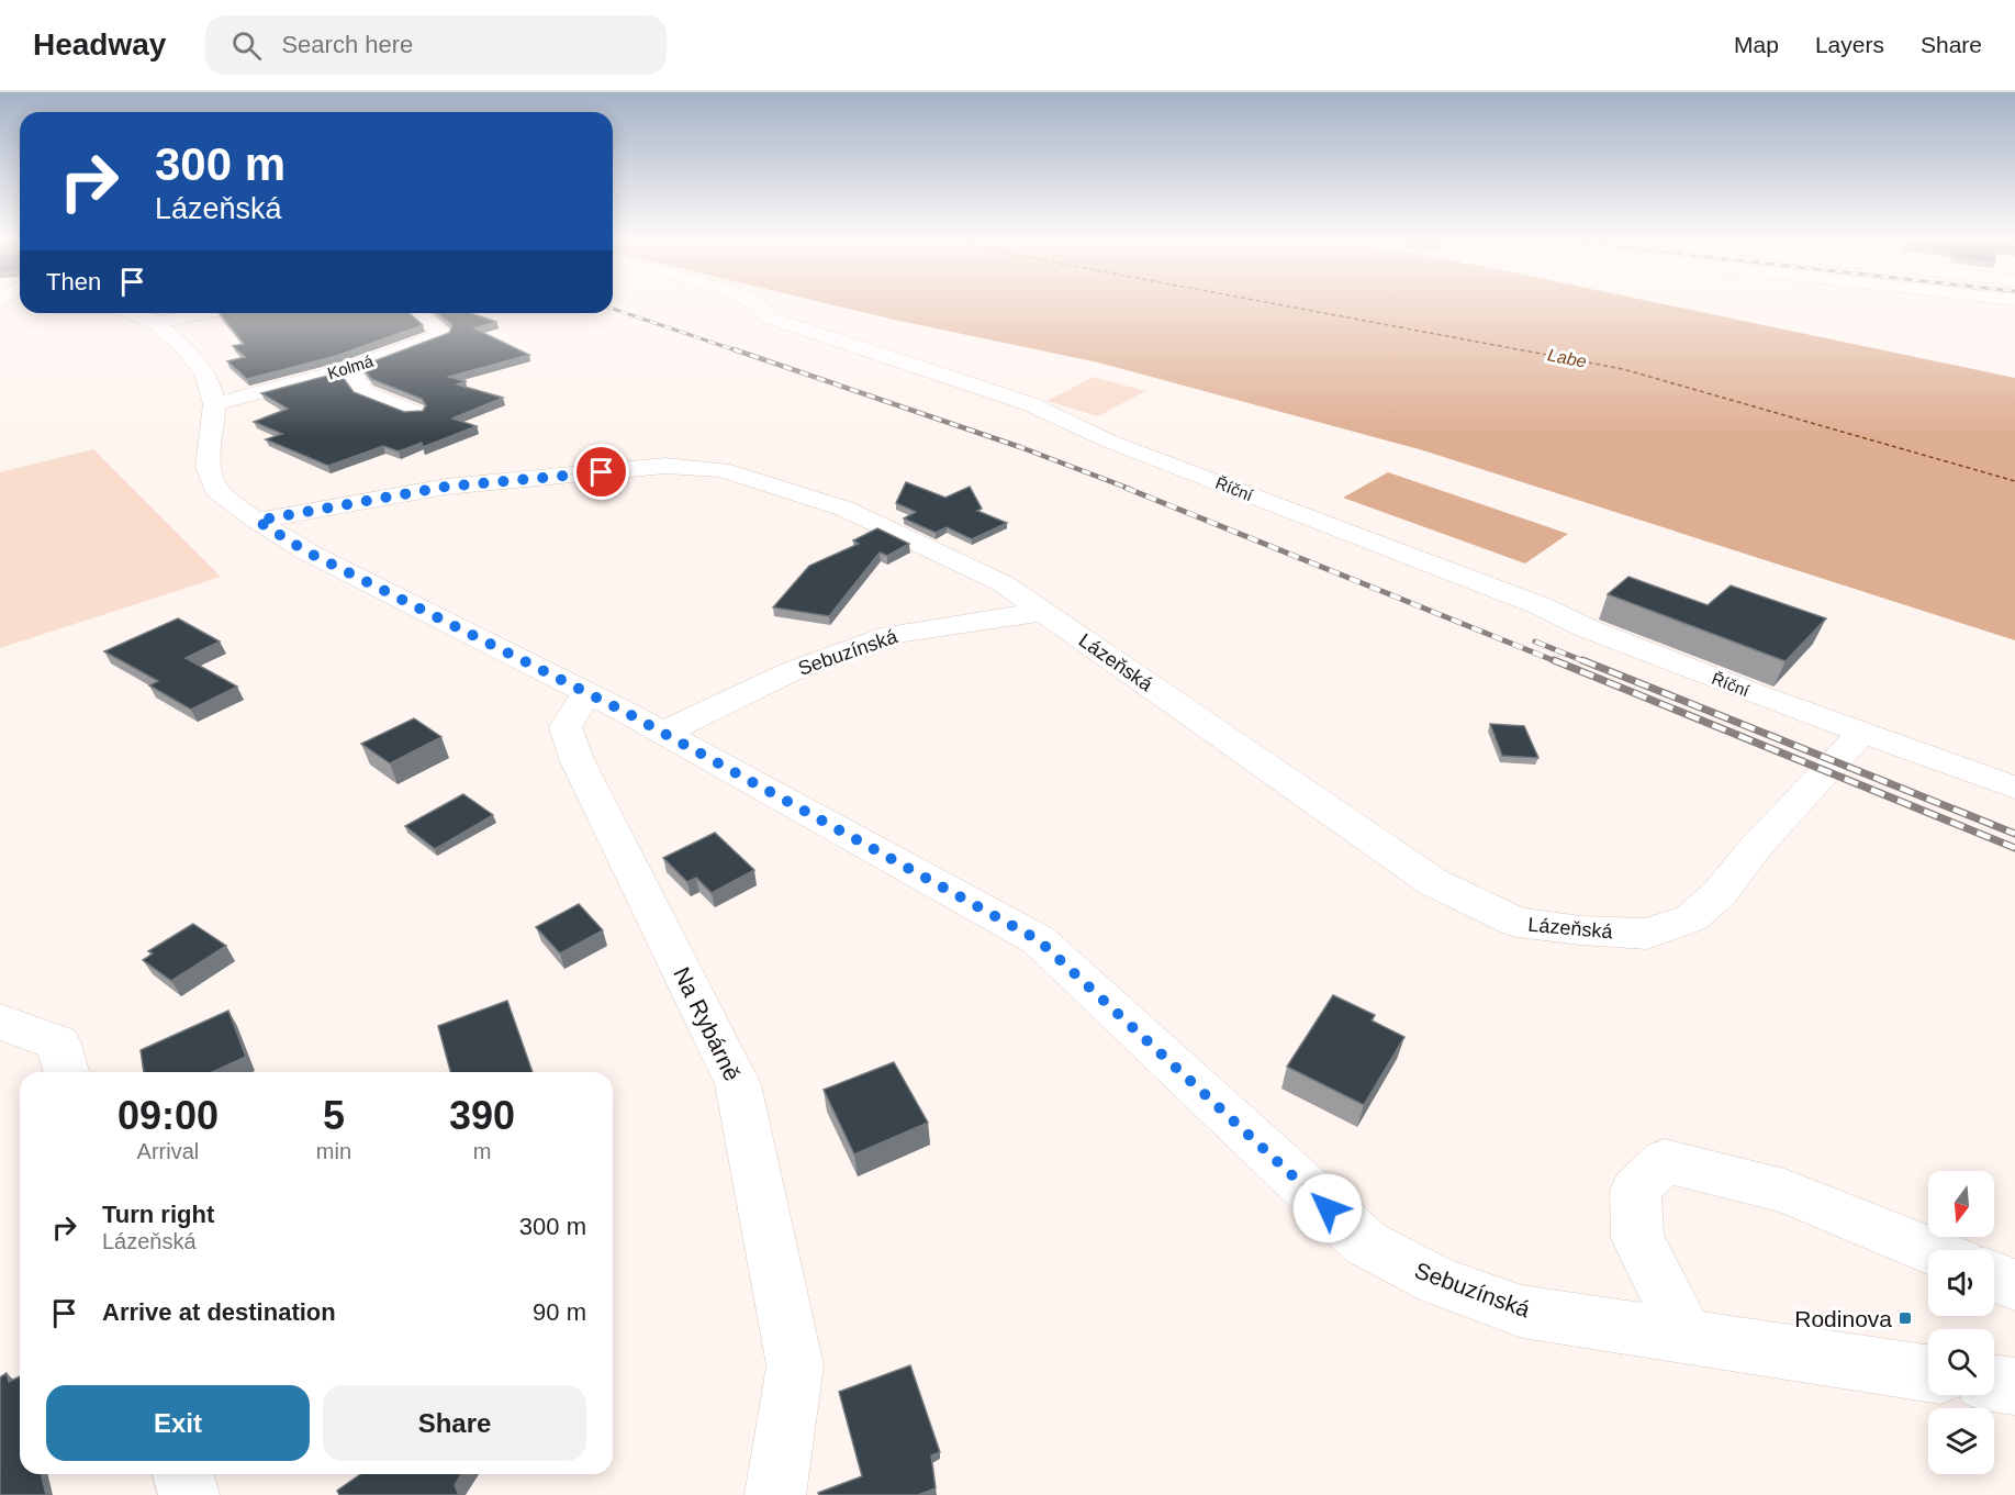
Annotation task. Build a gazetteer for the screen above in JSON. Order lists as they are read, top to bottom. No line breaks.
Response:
{"streets":{"street":["Kolmá","Říční","Sebuzínská","Lázeňská","Na Rybárně"]},"crossings":[["Kolmá","Sebuzínská"],["Říční","Lázeňská"],["Sebuzínská","Lázeňská"],["Sebuzínská","Na Rybárně"]],"water":["Labe"],"places":{"transit":["Rodinova"]},"north":"bottom","page":{"header":"Headway","search":"Search here","nav":["Map","Layers","Share"],"turn":["300 m","Lázeňská"],"then":"Then","eta":["09:00","Arrival","5","min","390","m"],"list":[{"name":"Turn right","note":"Lázeňská","value":"300 m"},{"name":"Arrive at destination","value":"90 m"}],"buttons":["Exit","Share"]}}
